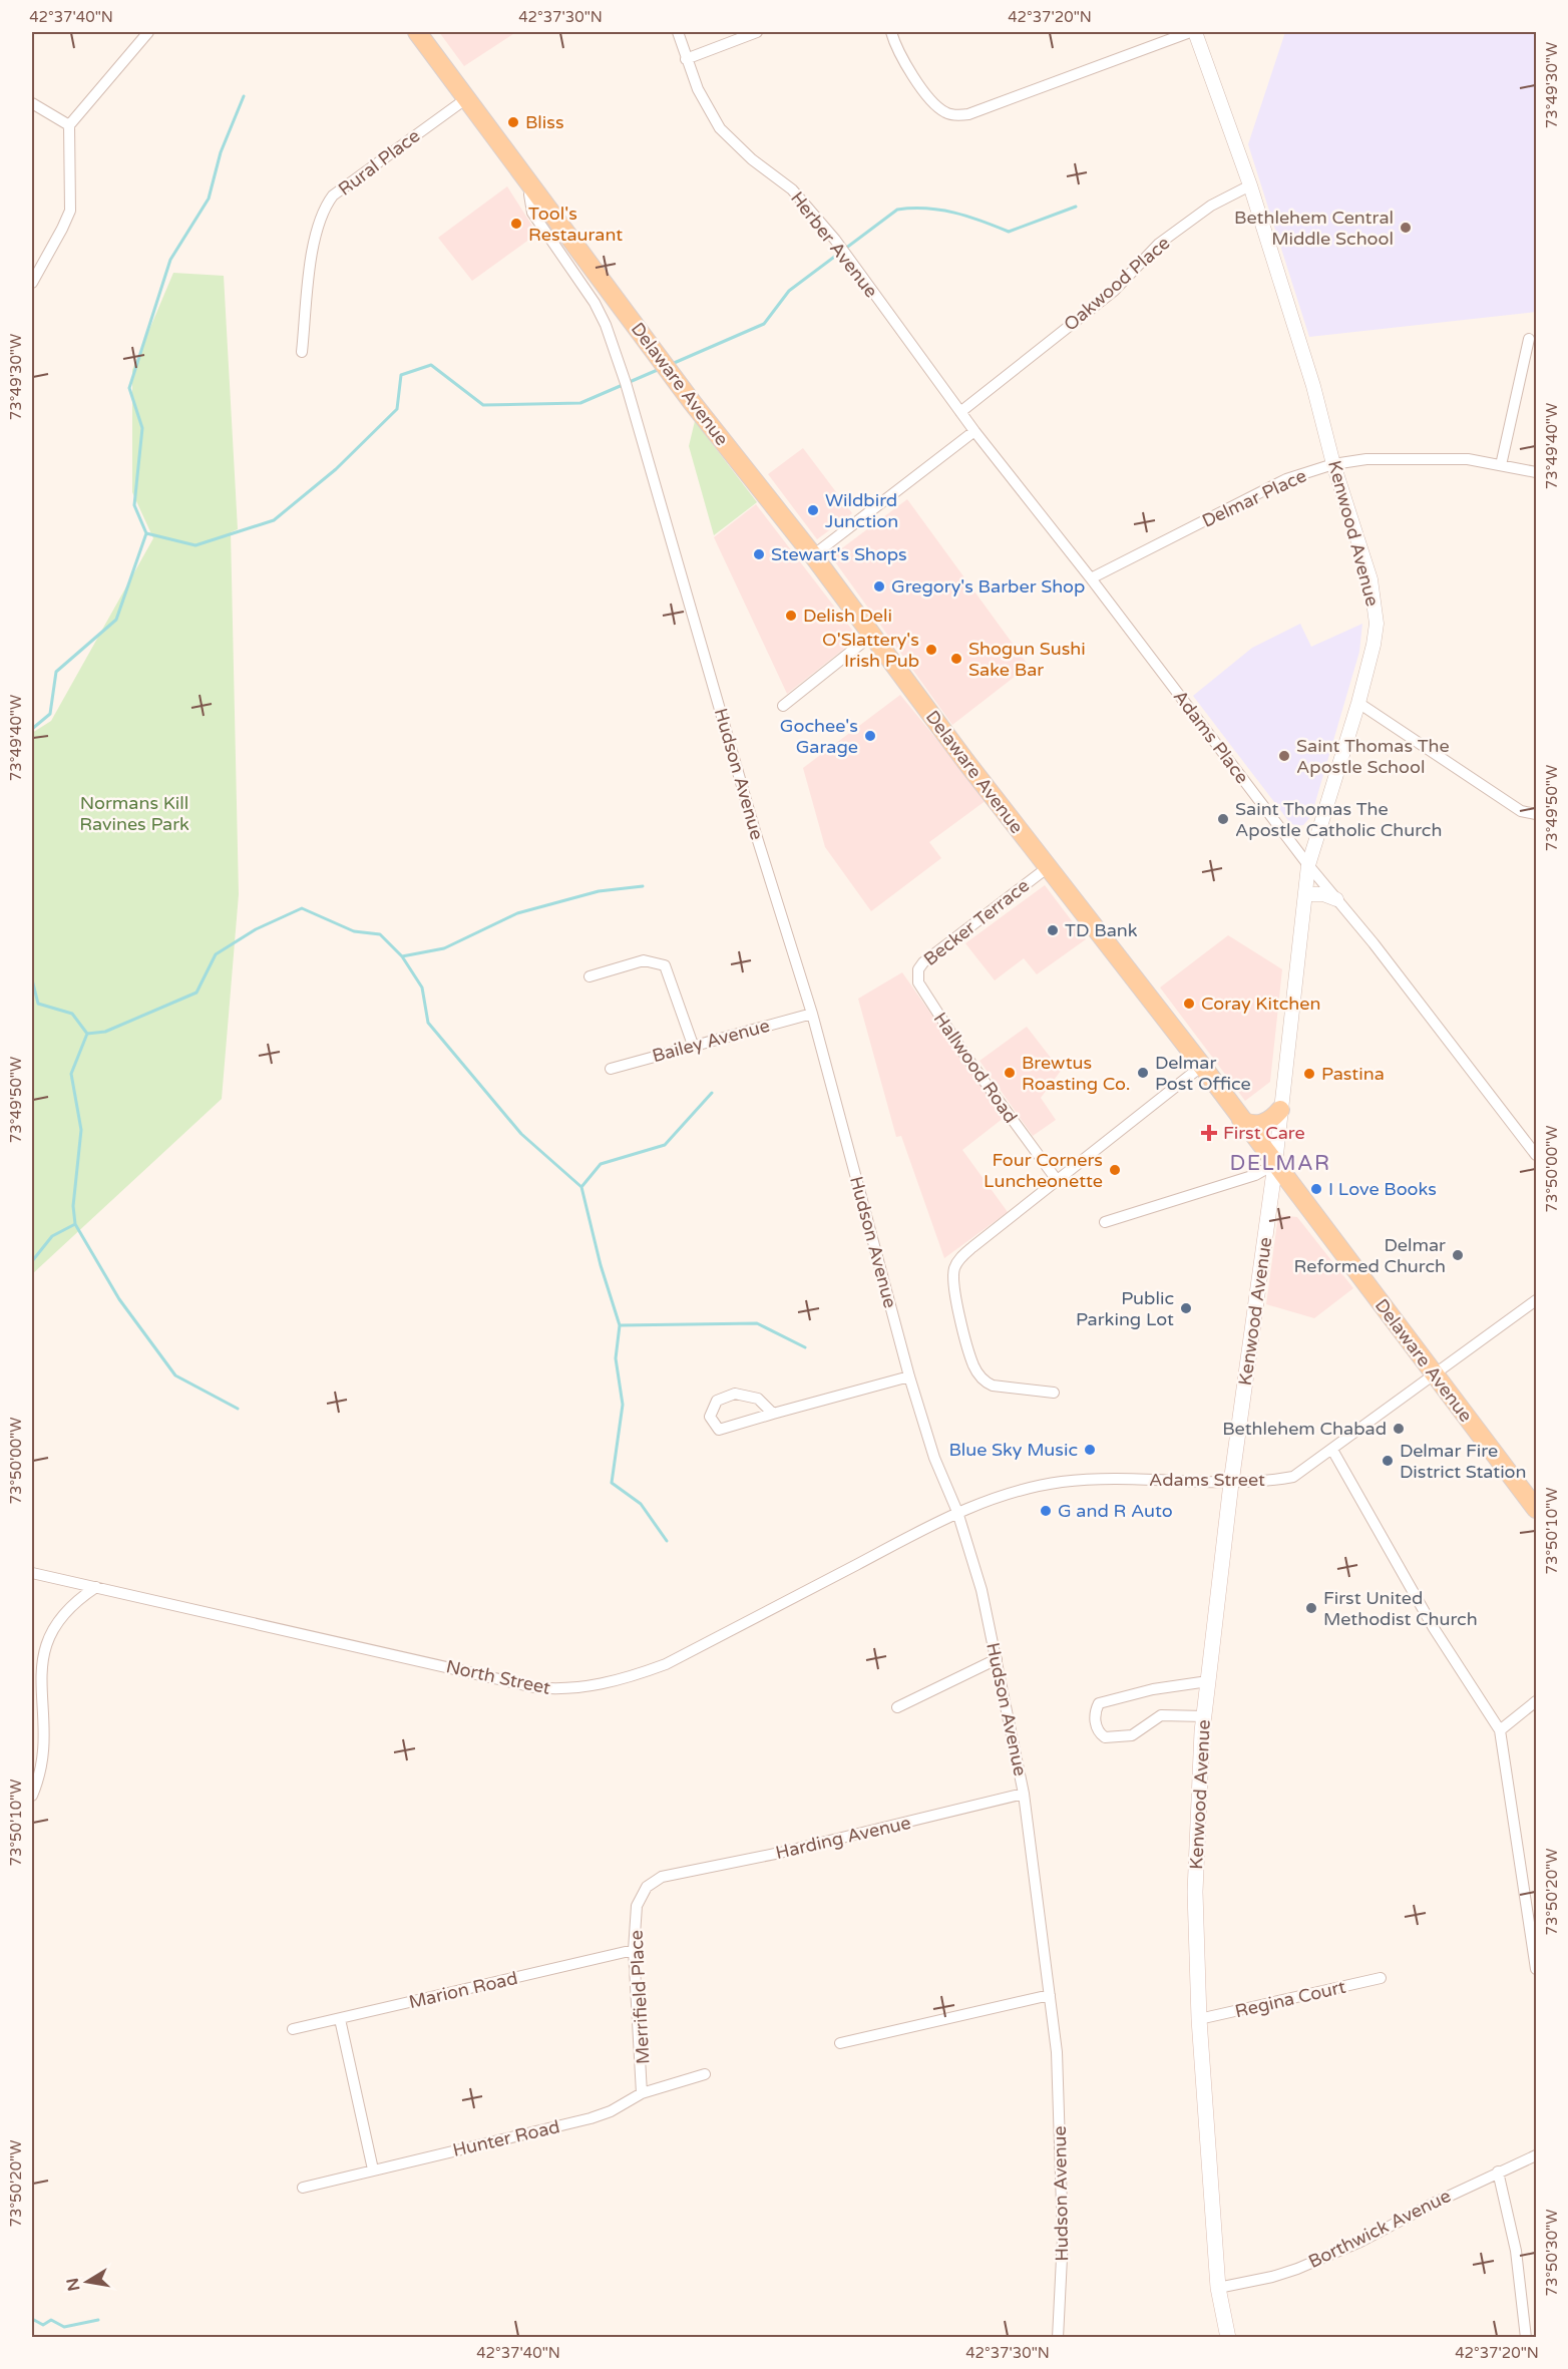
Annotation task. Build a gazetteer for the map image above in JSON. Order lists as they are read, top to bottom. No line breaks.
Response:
{"streets":{"main road":["Delaware Avenue","Kenwood Avenue"],"street":["Rural Place","Herber Avenue","Oakwood Place","Delmar Place","Adams Place","Hudson Avenue","Becker Terrace","Bailey Avenue","Hallwood Road","Adams Street","North Street","Harding Avenue","Marion Road","Merrifield Place","Regina Court","Hunter Road","Borthwick Avenue"]},"crossings":[["Rural Place","Delaware Avenue"],["Herber Avenue","Oakwood Place"],["Herber Avenue","Adams Place"],["Oakwood Place","Kenwood Avenue"],["Delaware Avenue","Kenwood Avenue"],["Delaware Avenue","Hudson Avenue"],["Delaware Avenue","Becker Terrace"],["Delaware Avenue","Adams Street"],["Delmar Place","Kenwood Avenue"],["Delmar Place","Adams Place"],["Kenwood Avenue","Adams Place"],["Kenwood Avenue","Adams Street"],["Kenwood Avenue","Regina Court"],["Kenwood Avenue","Borthwick Avenue"],["Hudson Avenue","Bailey Avenue"],["Hudson Avenue","North Street"],["Hudson Avenue","Harding Avenue"],["Becker Terrace","Hallwood Road"],["Adams Street","North Street"],["Harding Avenue","Merrifield Place"],["Marion Road","Merrifield Place"],["Merrifield Place","Hunter Road"]],"districts":["DELMAR"],"parks":["Normans Kill Ravines Park"],"places":{"other":["Bliss","Tool's Restaurant","Bethlehem Central Middle School","Wildbird Junction","Stewart's Shops","Gregory's Barber Shop","Delish Deli","O'Slattery's Irish Pub","Shogun Sushi Sake Bar","Gochee's Garage","Saint Thomas The Apostle School","Saint Thomas The Apostle Catholic Church","TD Bank","Coray Kitchen","Brewtus Roasting Co.","Delmar Post Office","Pastina","Four Corners Luncheonette","I Love Books","Delmar Reformed Church","Public Parking Lot","Bethlehem Chabad","Blue Sky Music","Delmar Fire District Station","G and R Auto","First United Methodist Church"],"health":["First Care"]},"north":"left","coordinates":["42°37'40\"N","42°37'30\"N","42°37'20\"N","73°49'30\"W","73°49'40\"W","73°49'50\"W","73°50'00\"W","73°50'10\"W","73°50'20\"W","73°50'30\"W"]}
